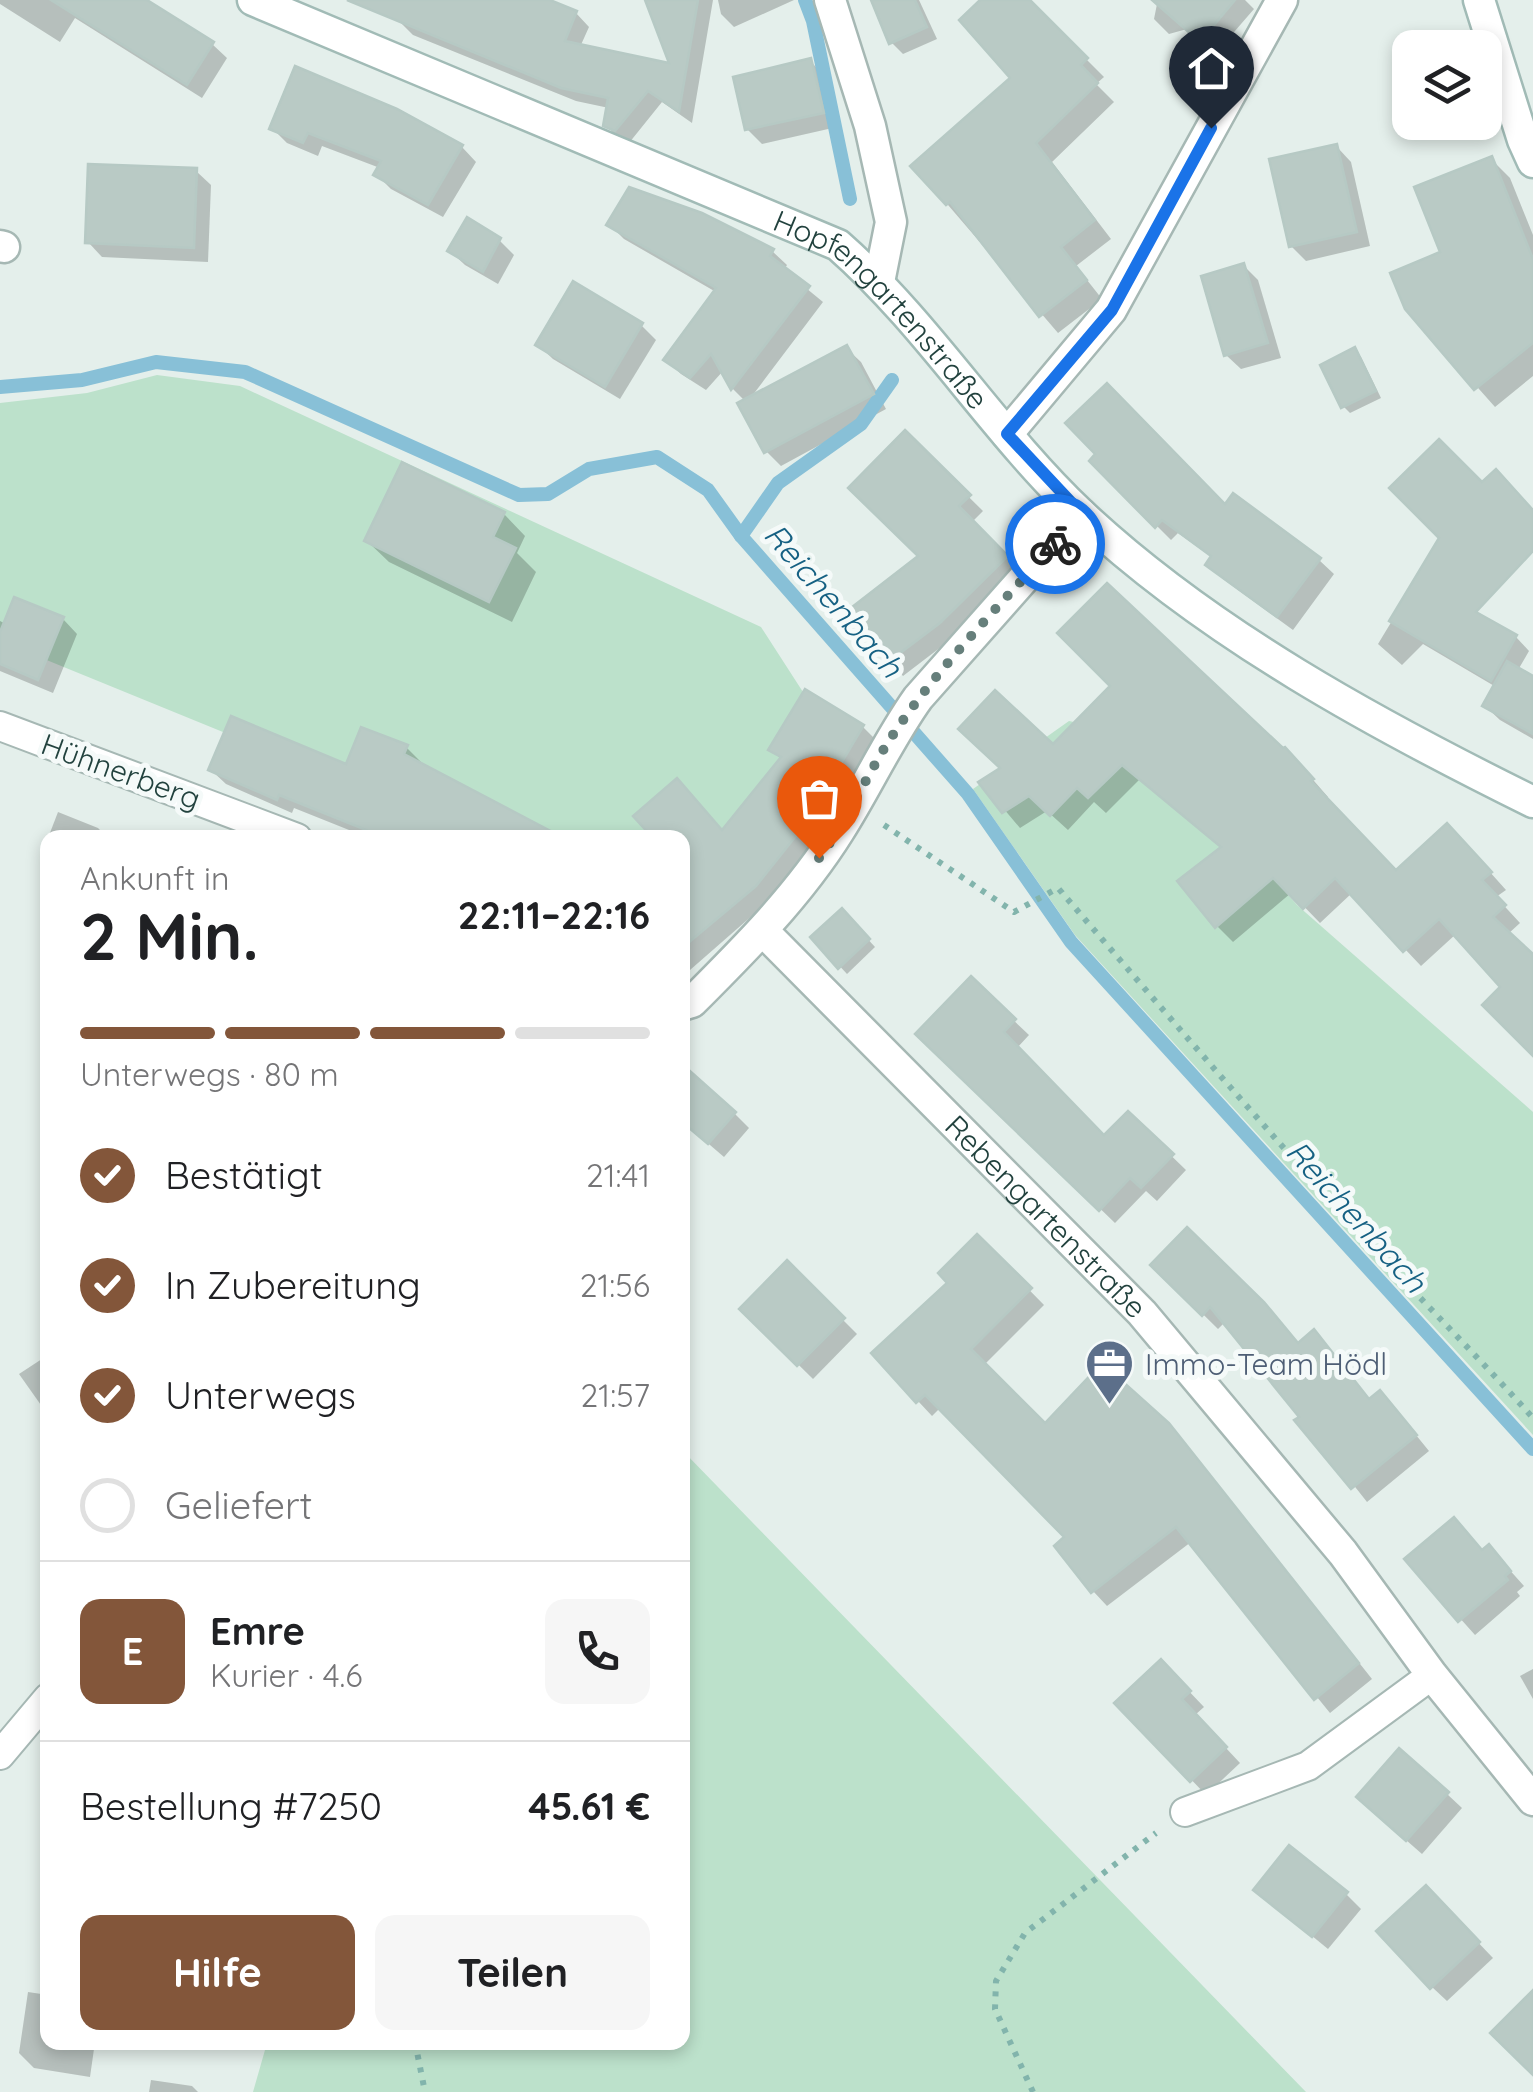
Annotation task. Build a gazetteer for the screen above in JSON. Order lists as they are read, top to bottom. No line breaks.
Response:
{"streets":{"street":["Hopfengartenstraße","Rebengartenstraße"],"lane":["Hühnerberg"]},"water":["Reichenbach"],"places":{"office":["Immo-Team Hödl"]},"page":{"heading":["2 Min.","Ankunft in","22:11–22:16"],"panel":["Emre","Kurier · 4.6","Bestellung #7250","45.61 €"],"bar":"Unterwegs · 80 m","list":[["Bestätigt","21:41"],["In Zubereitung","21:56"],["Unterwegs","21:57"],"Geliefert"],"round":"E","buttons":["Hilfe","Teilen"]}}
